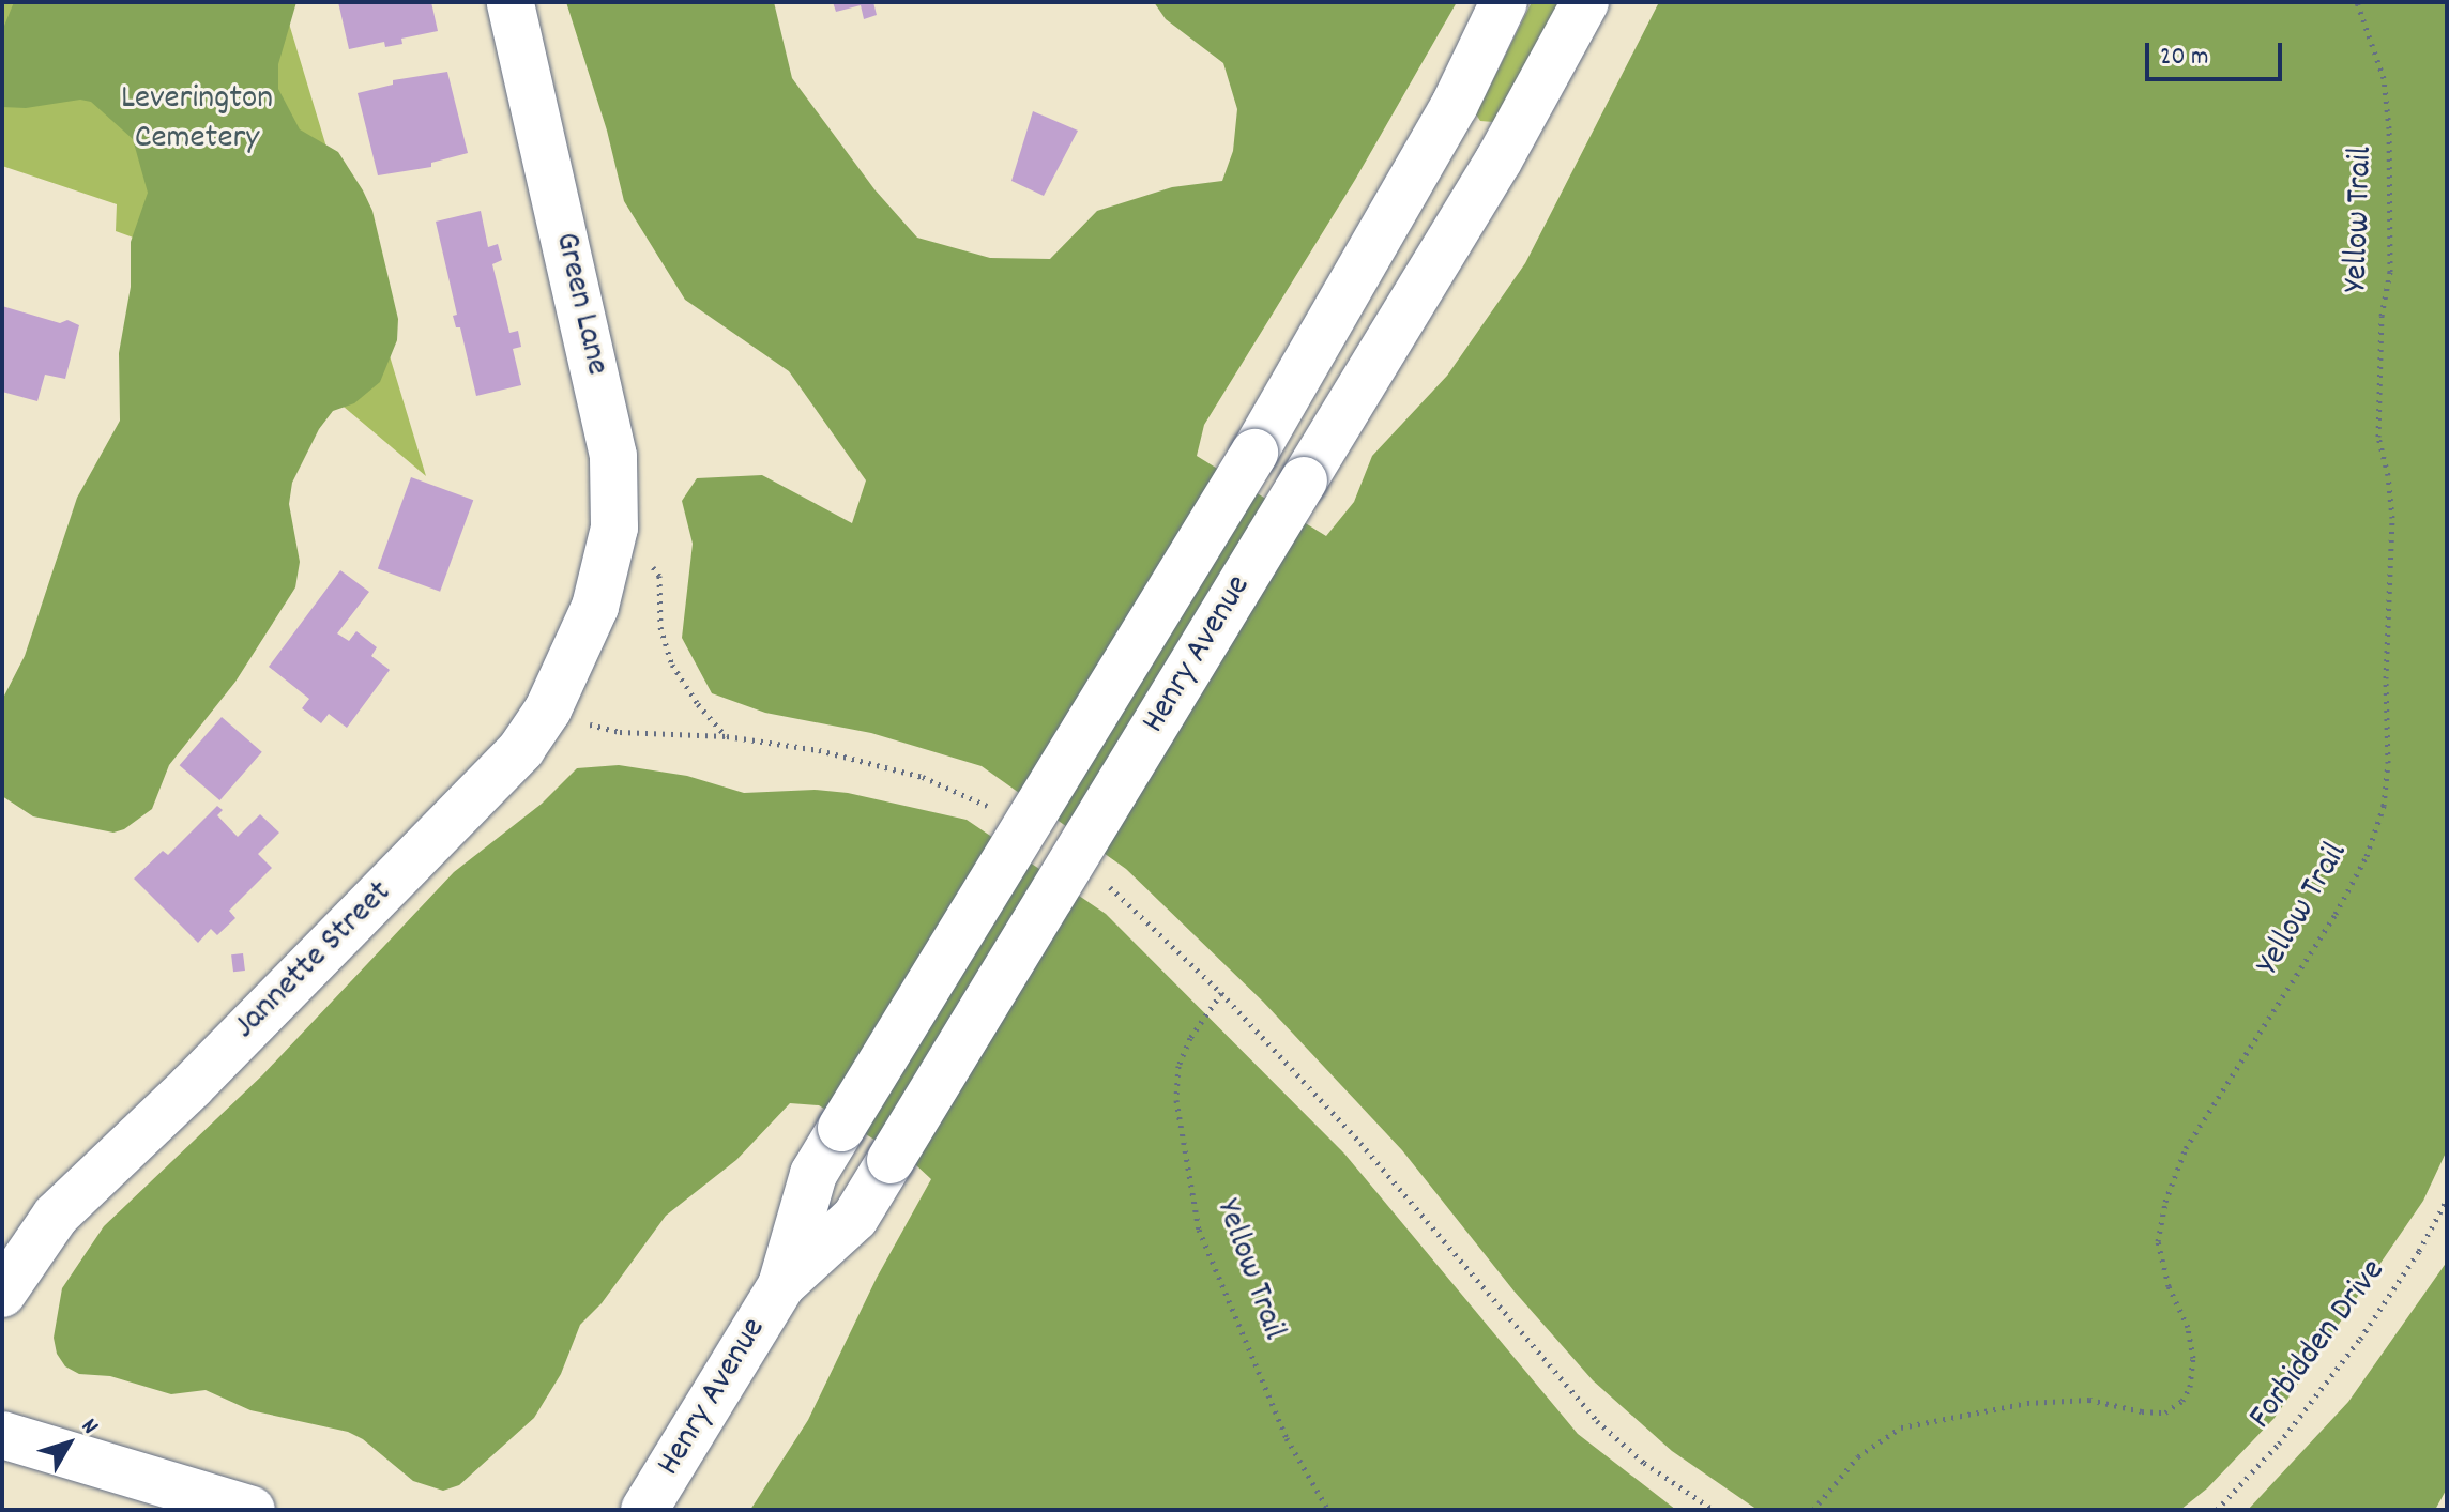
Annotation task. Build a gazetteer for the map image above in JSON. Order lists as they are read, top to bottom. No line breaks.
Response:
{"streets":{"main road":["Green Lane","Henry Avenue","Jannette Street"],"path":["Yellow Trail","Forbidden Drive"]},"crossings":[["Green Lane","Jannette Street"]],"parks":["Leverington Cemetery"],"scale_bar":"20 m","north":"top right"}
